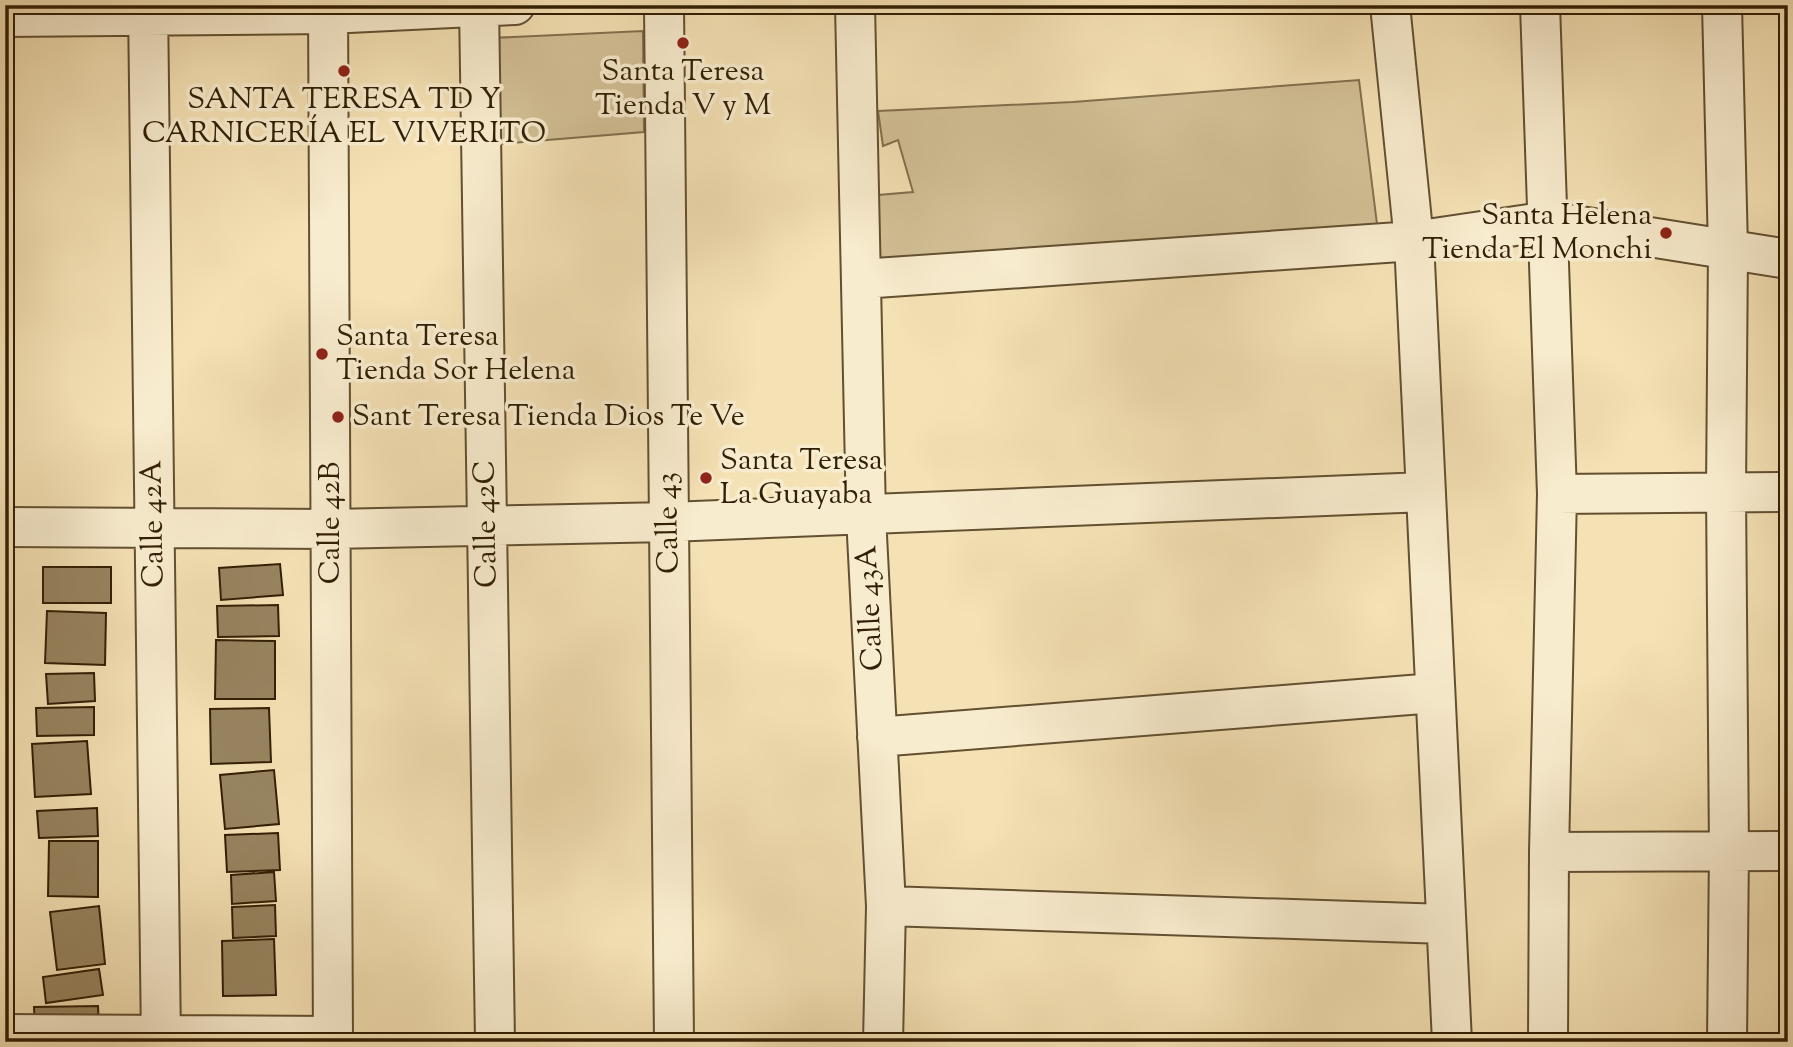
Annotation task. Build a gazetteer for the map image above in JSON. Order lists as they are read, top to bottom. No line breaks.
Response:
{"streets":{"street":["Calle 42B","Calle 43","Calle 42A","Calle 42C","Calle 43A"]},"places":["Santa Teresa Tienda V y M","SANTA TERESA TD Y CARNICERÍA EL VIVERITO","Santa Helena Tienda El Monchi","Santa Teresa Tienda Sor Helena","Sant Teresa Tienda Dios Te Ve","Santa Teresa La Guayaba"]}
